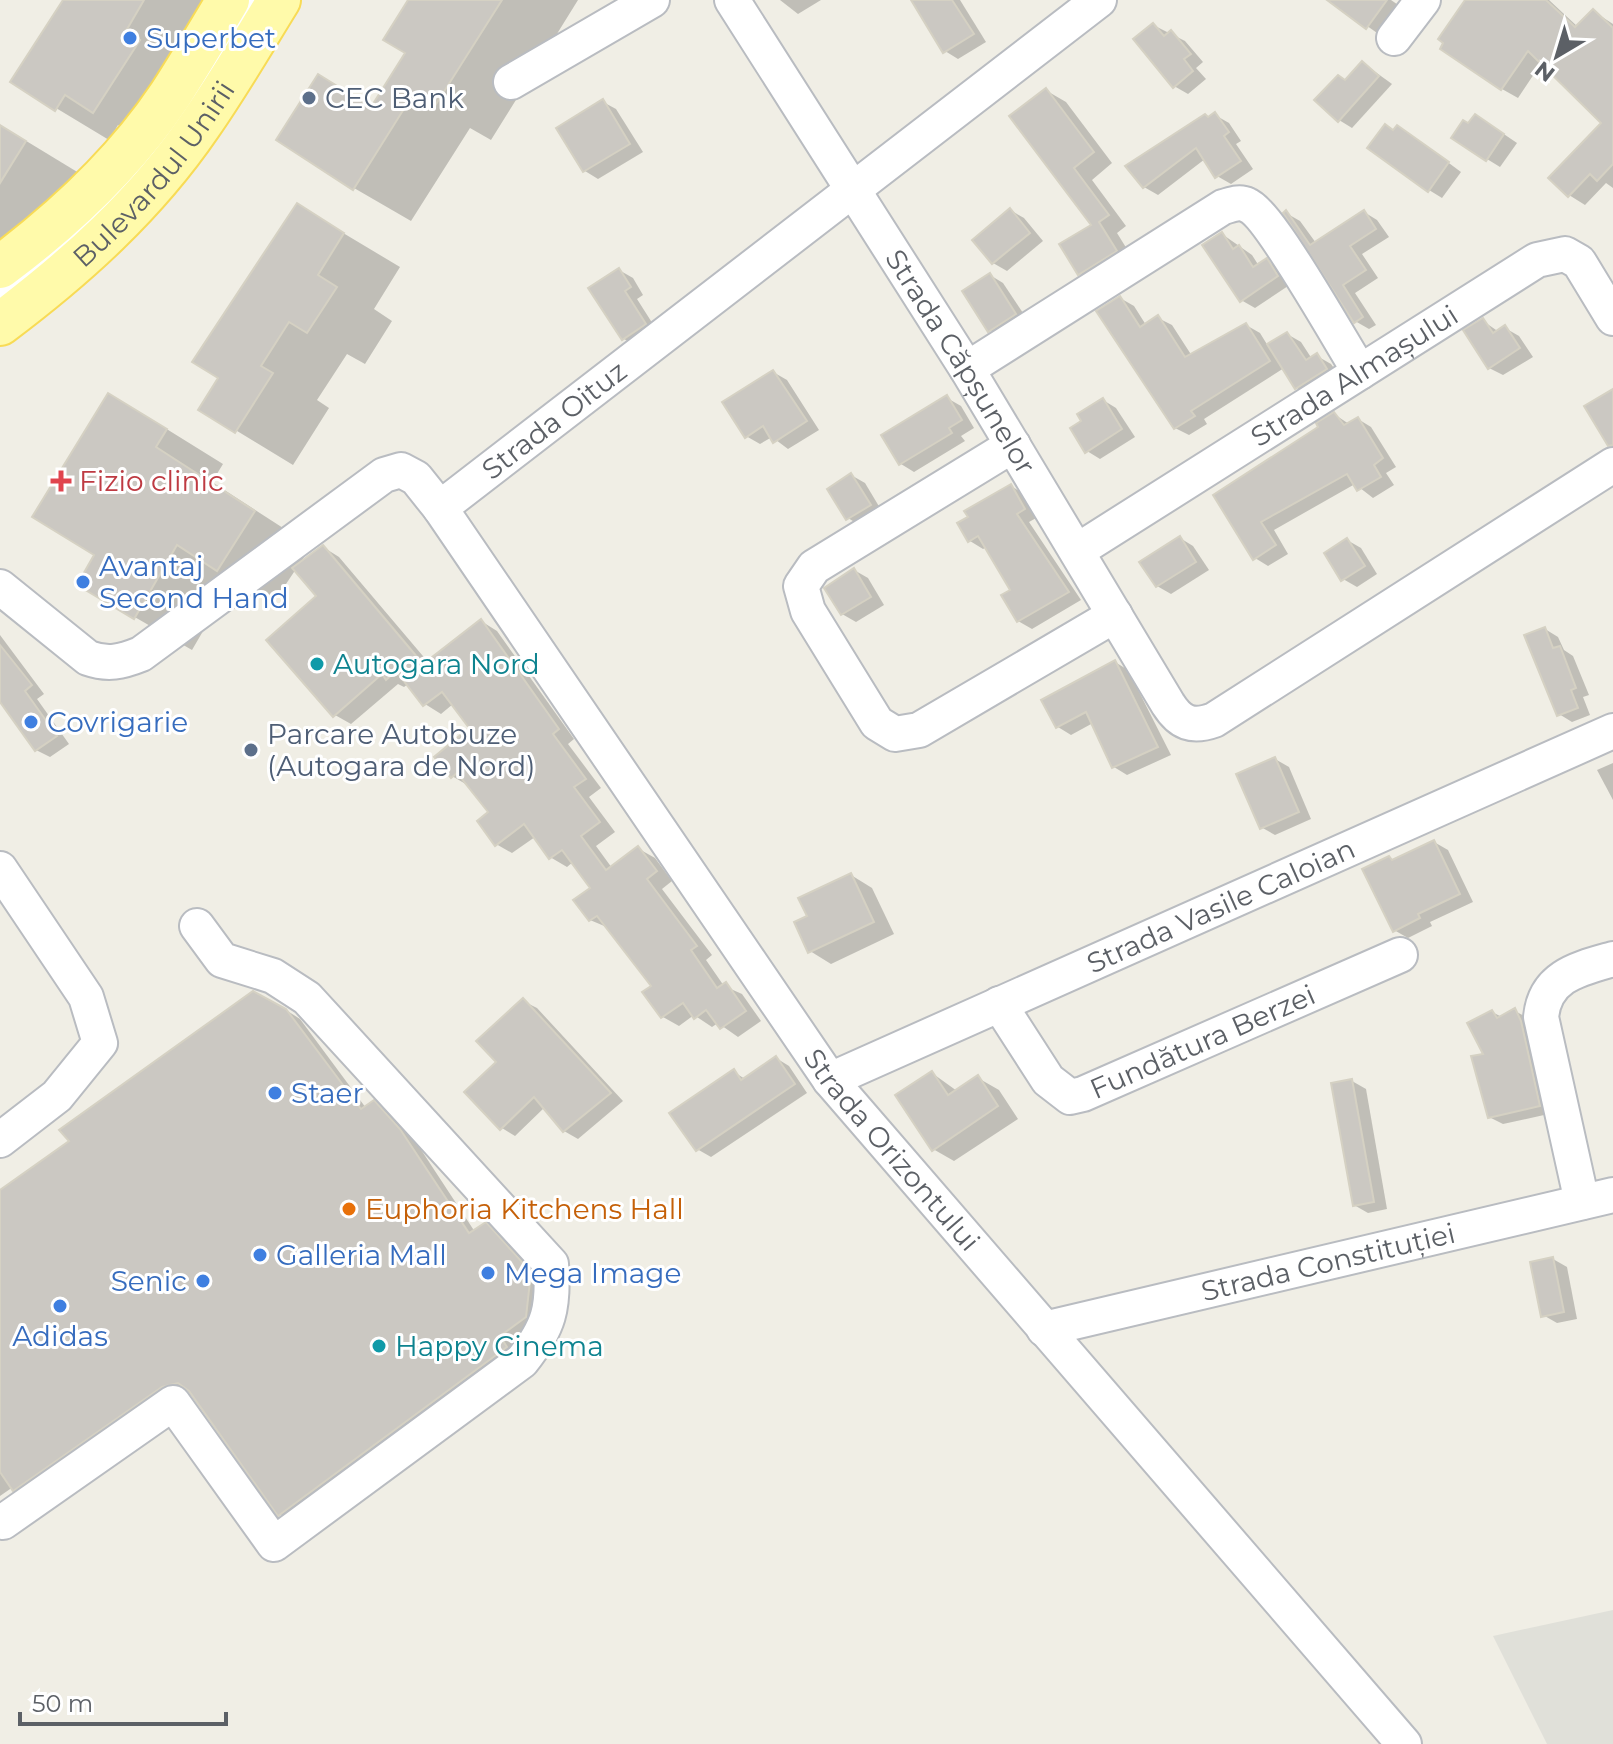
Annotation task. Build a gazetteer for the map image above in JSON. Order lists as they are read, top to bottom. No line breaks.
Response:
{"streets":{"main road":["Bulevardul Unirii"],"street":["Strada Căpșunelor","Strada Almașului","Strada Oituz","Strada Vasile Caloian","Fundătura Berzei","Strada Orizontului","Strada Constituției"]},"crossings":[["Strada Căpșunelor","Strada Almașului"],["Strada Căpșunelor","Strada Oituz"],["Strada Oituz","Strada Orizontului"],["Strada Vasile Caloian","Fundătura Berzei"],["Strada Vasile Caloian","Strada Orizontului"],["Strada Orizontului","Strada Constituției"]],"places":{"other":["Superbet","CEC Bank","Avantaj Second Hand","Autogara Nord","Covrigarie","Parcare Autobuze (Autogara de Nord)","Staer","Euphoria Kitchens Hall","Galleria Mall","Mega Image","Senic","Adidas","Happy Cinema"],"health":["Fizio clinic"]},"scale_bar":"50 m","north":"bottom left"}
